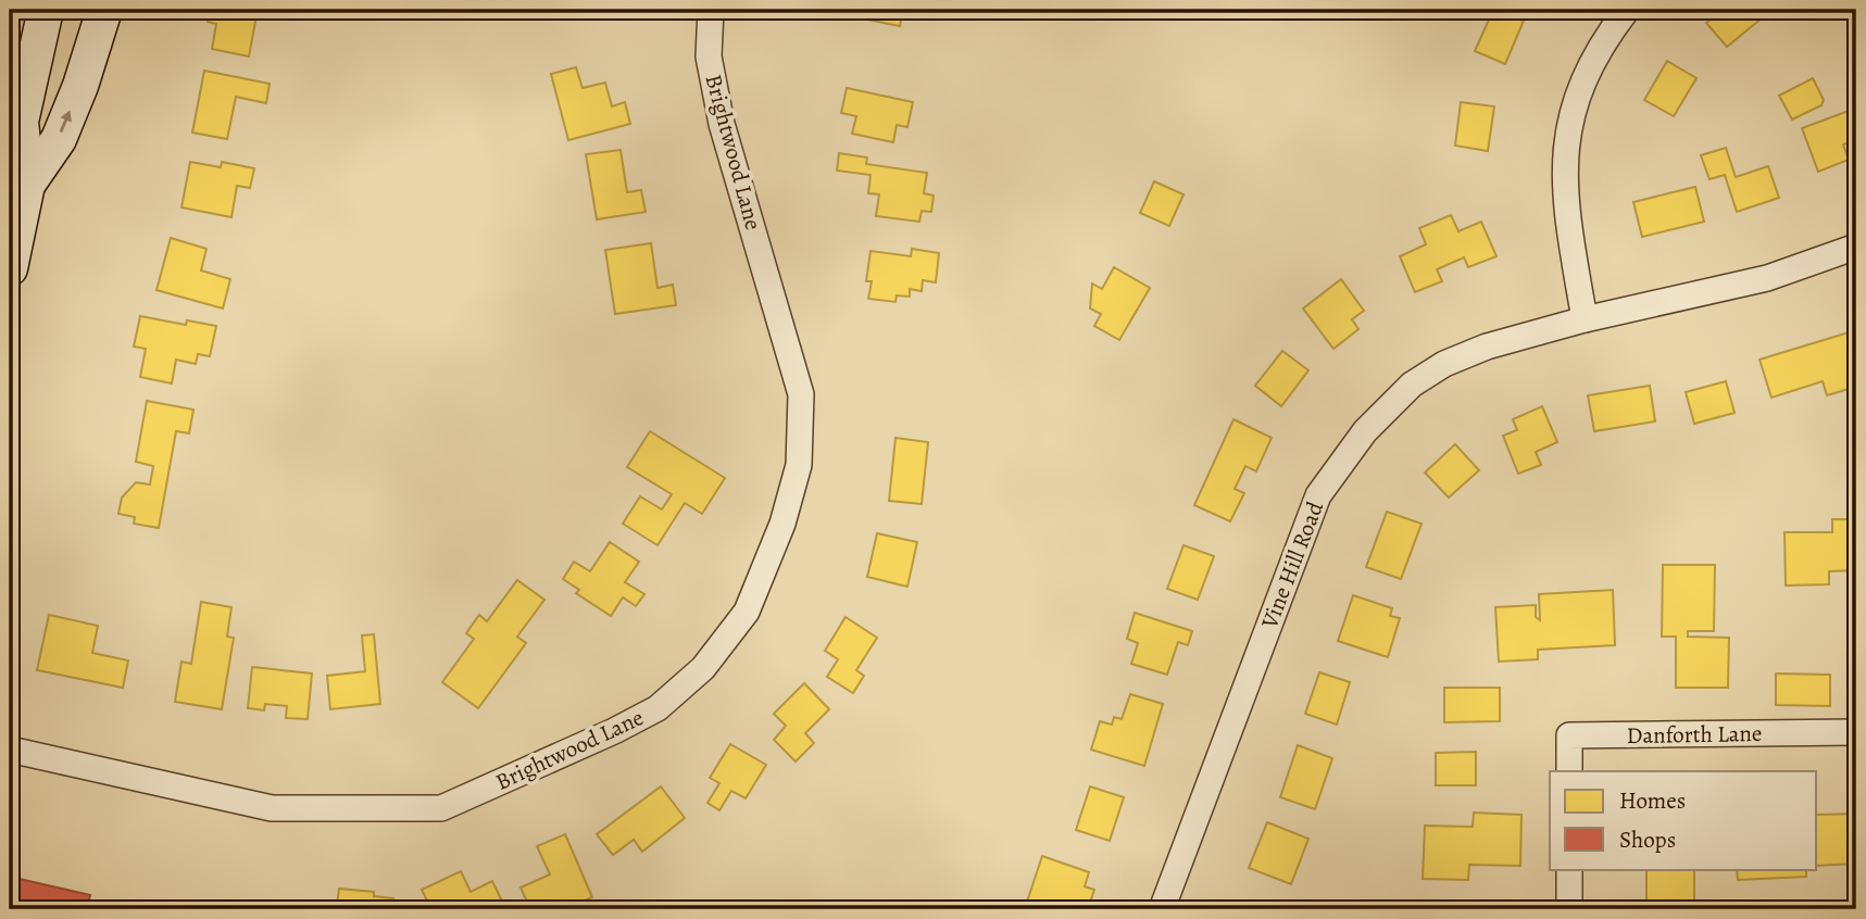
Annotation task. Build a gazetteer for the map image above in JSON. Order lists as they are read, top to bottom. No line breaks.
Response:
{"streets":{"street":["Brightwood Lane","Vine Hill Road","Danforth Lane"]},"legend":["Homes","Shops"]}
